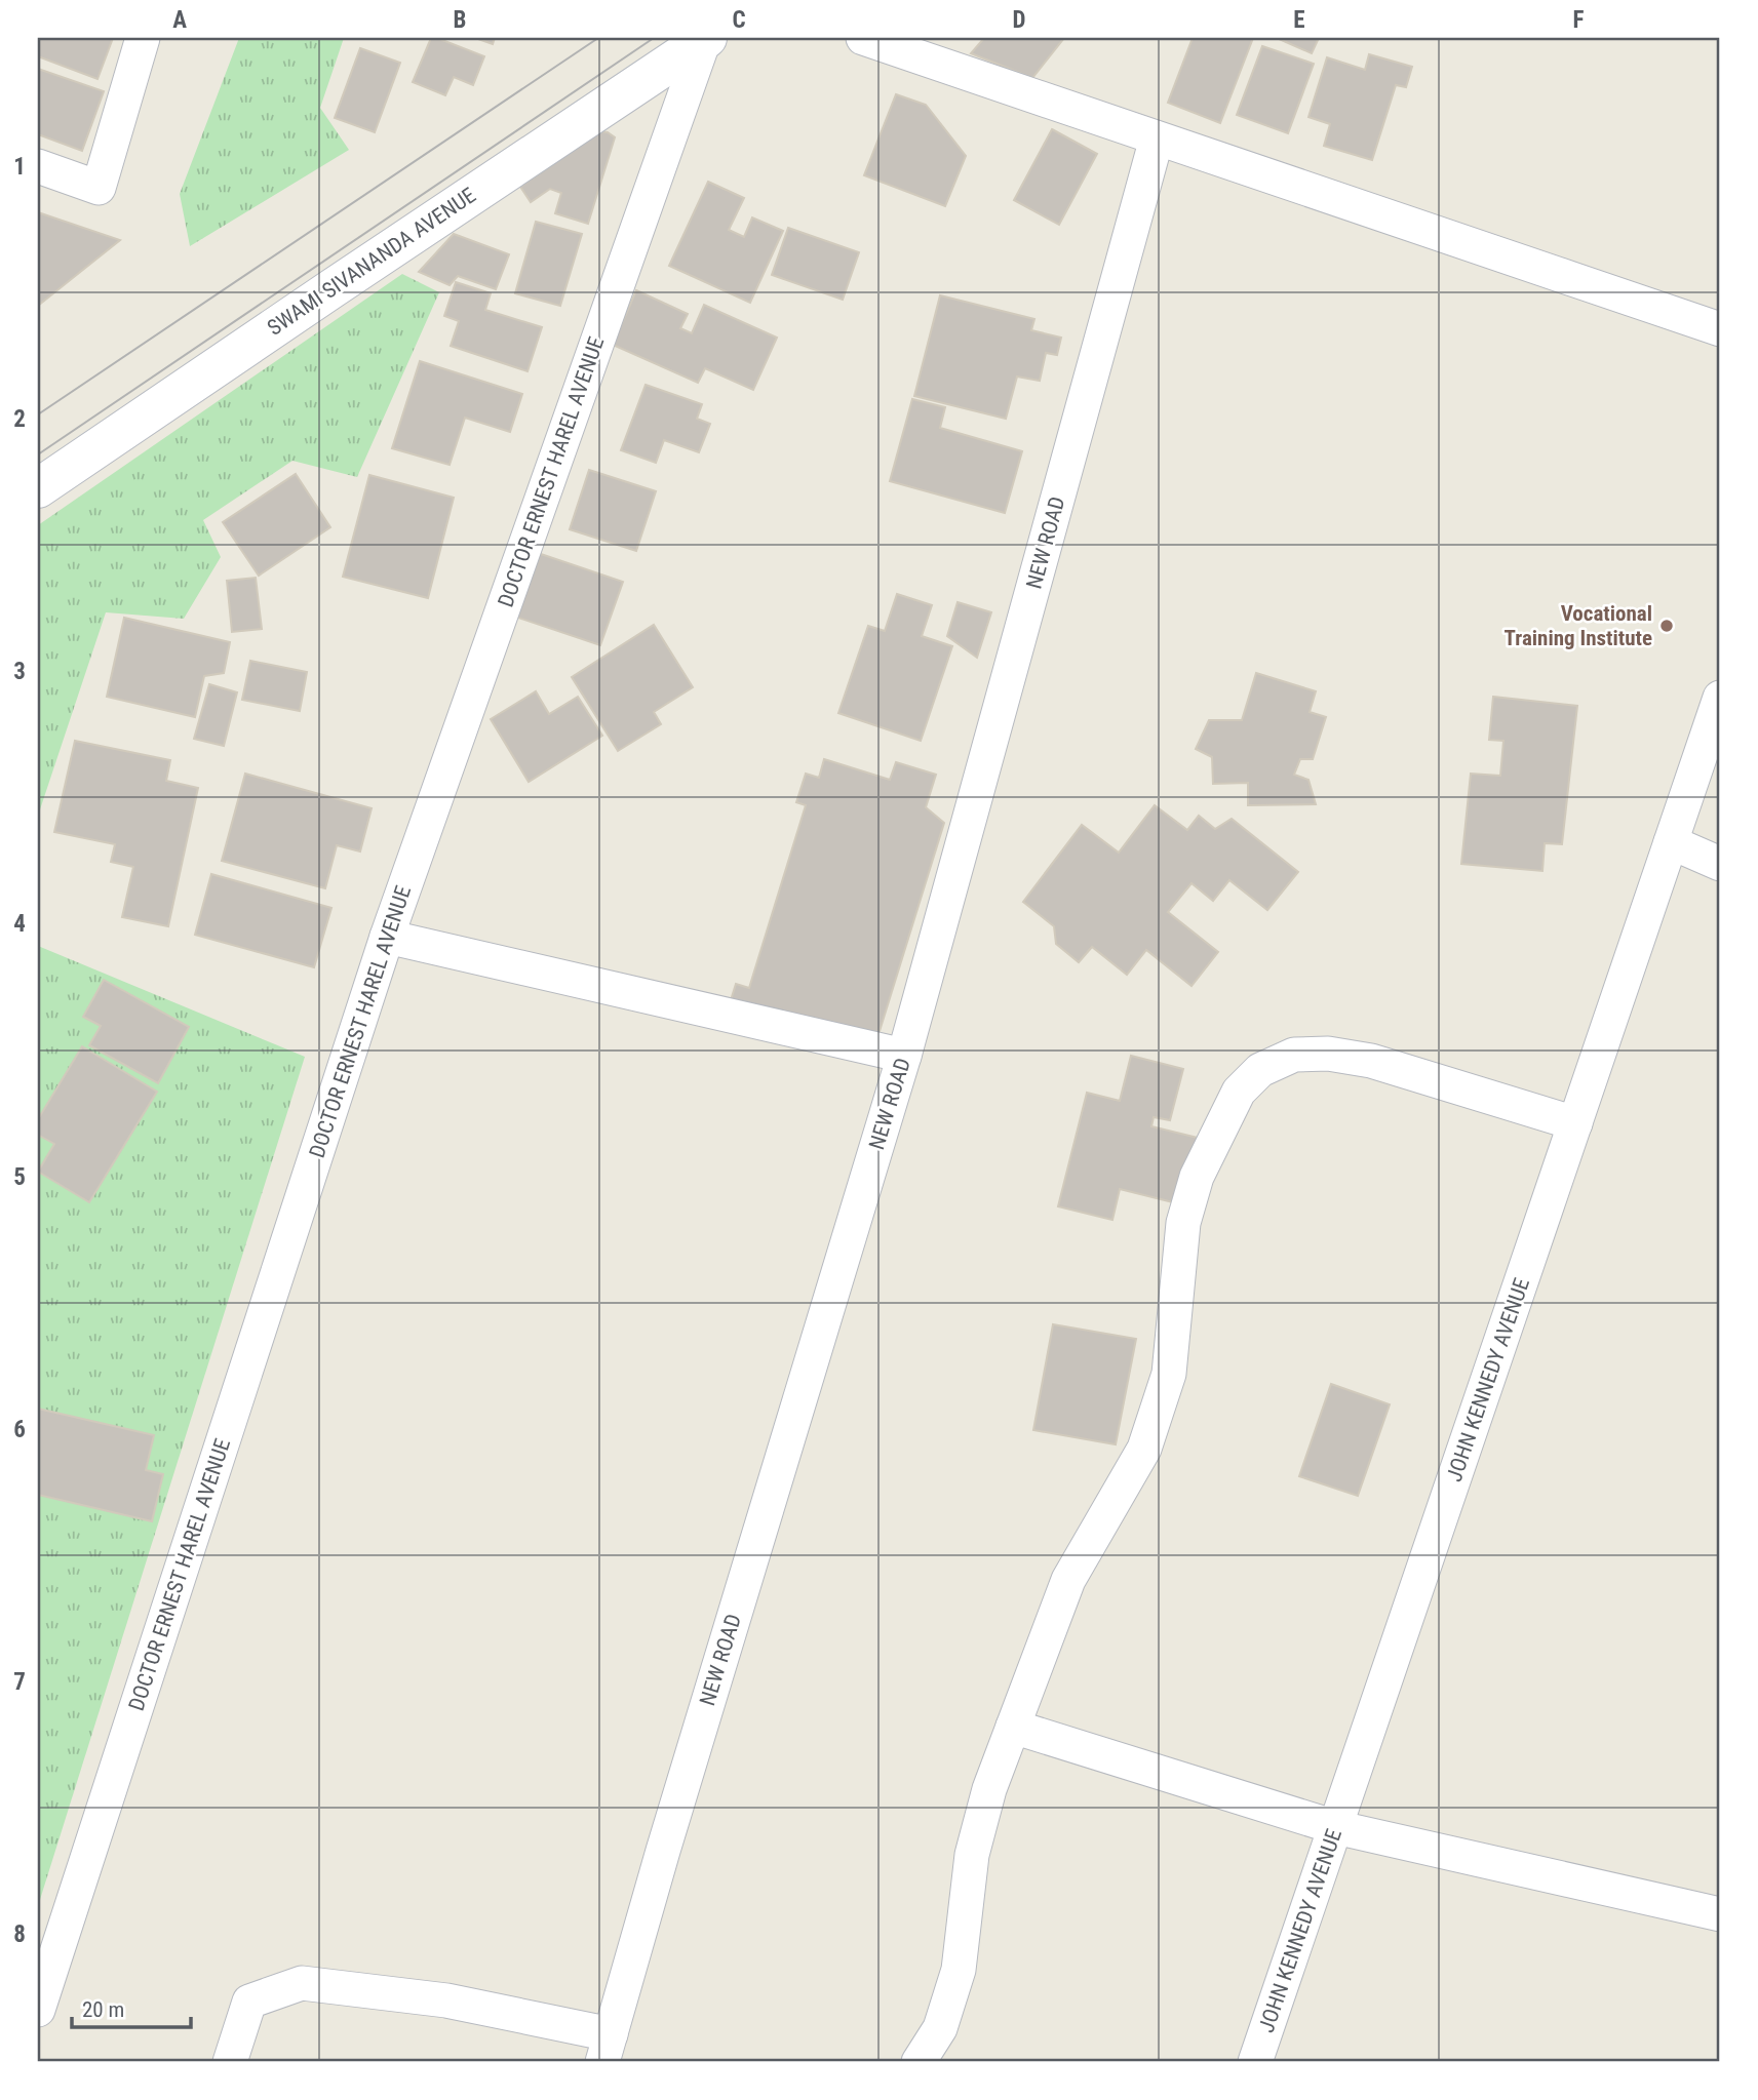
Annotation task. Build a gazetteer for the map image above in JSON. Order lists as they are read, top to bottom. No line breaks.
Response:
{"streets":{"street":["SWAMI SIVANANDA AVENUE","DOCTOR ERNEST HAREL AVENUE","NEW ROAD","JOHN KENNEDY AVENUE"]},"crossings":[["SWAMI SIVANANDA AVENUE","DOCTOR ERNEST HAREL AVENUE"]],"places":["Vocational Training Institute"],"scale_bar":"20 m","grid":{"columns":["A","B","C","D","E","F"],"rows":["1","2","3","4","5","6","7","8"]}}
